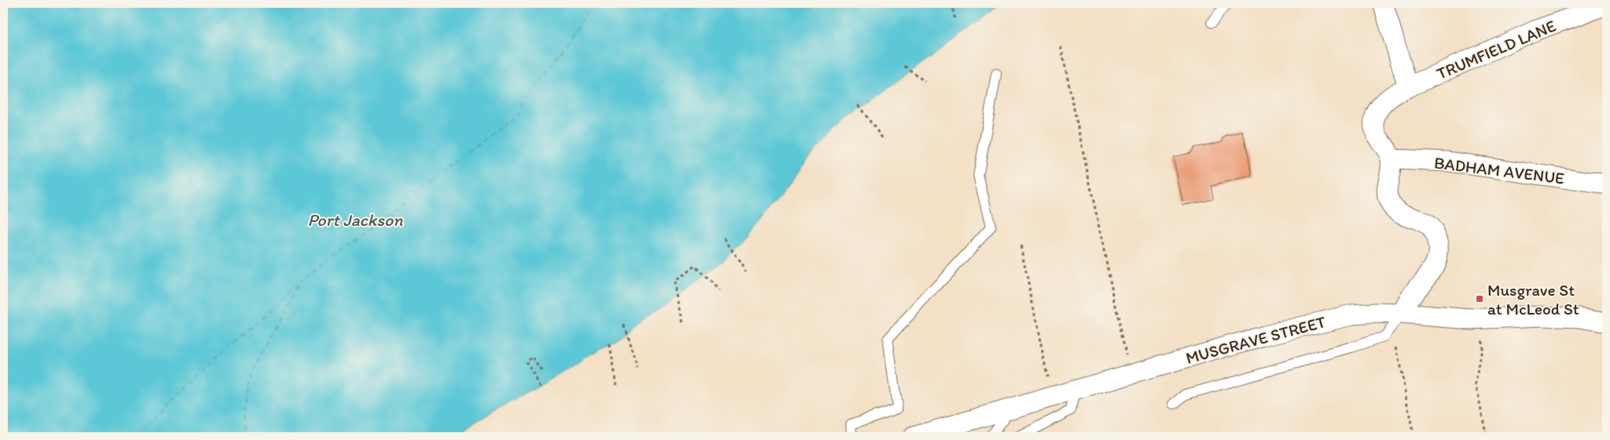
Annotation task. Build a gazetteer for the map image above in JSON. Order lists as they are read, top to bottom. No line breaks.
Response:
{"streets":{"street":["TRUMFIELD LANE","BADHAM AVENUE","MUSGRAVE STREET"]},"crossings":[["TRUMFIELD LANE","BADHAM AVENUE"]],"water":["Port Jackson"],"places":{"transit":["Musgrave St at McLeod St"]}}
